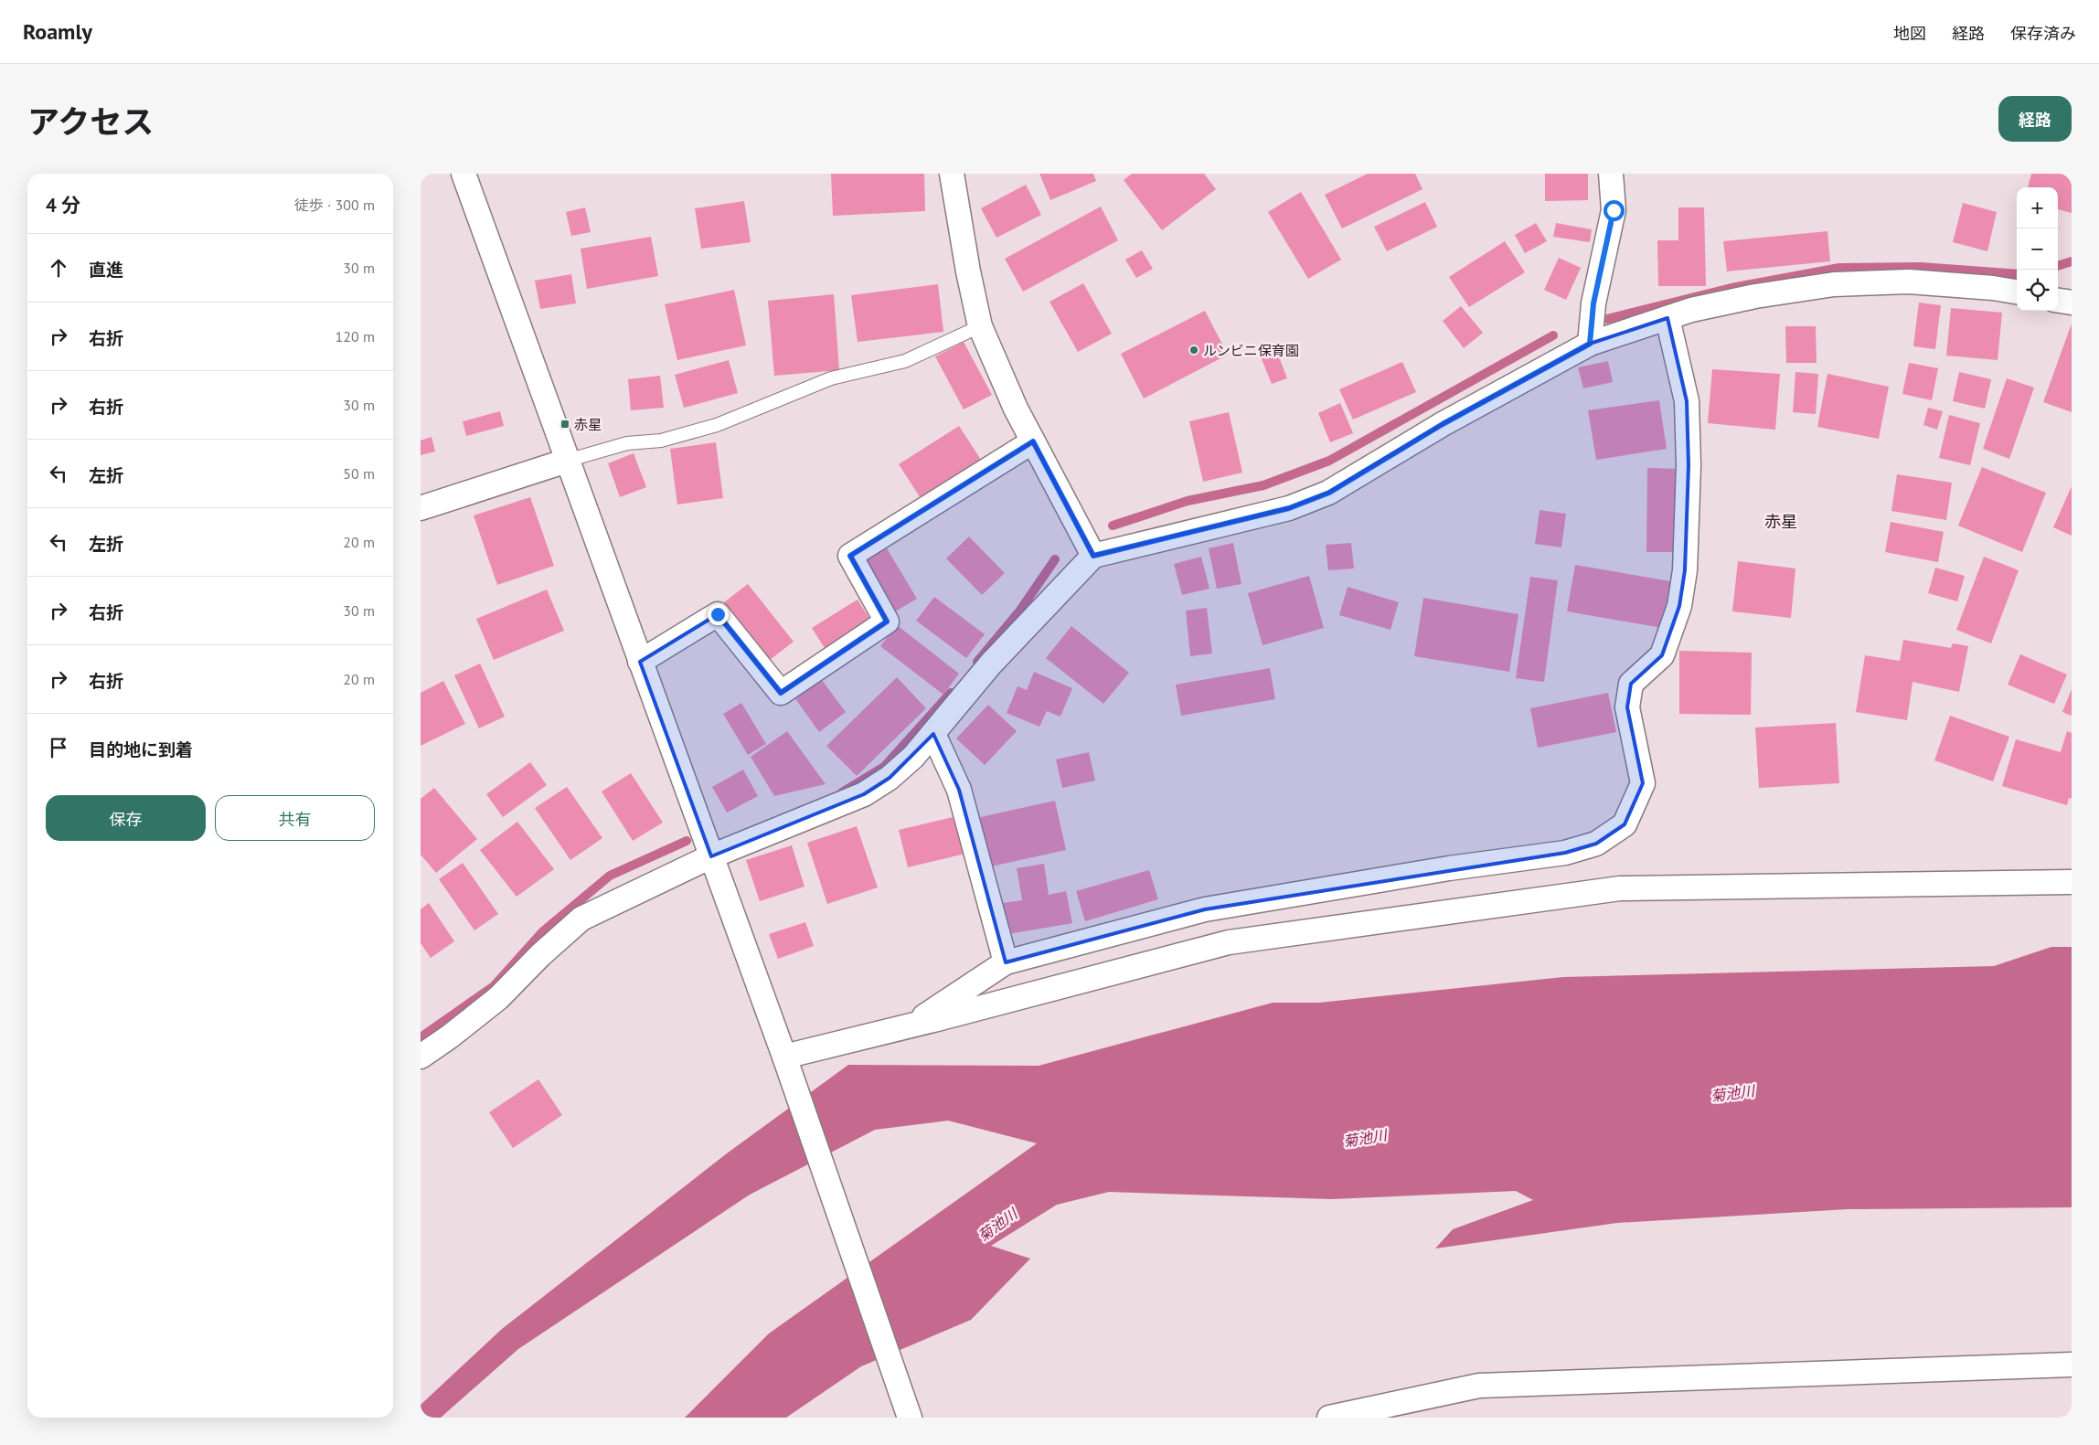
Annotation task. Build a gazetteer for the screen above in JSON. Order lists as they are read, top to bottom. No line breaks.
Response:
{"districts":["赤星"],"water":["菊池川"],"places":{"other":["ルンビニ保育園"],"transit":["赤星"]},"page":{"header":"Roamly","nav":["地図","経路","保存済み"],"title":"アクセス","buttons":["経路",["保存","共有"]],"heading":["4 分","徒歩 · 300 m"],"map_buttons":["+","−"],"list":[["直進","30 m"],["右折","120 m"],["右折","30 m"],["左折","50 m"],["左折","20 m"],["右折","30 m"],["右折","20 m"],"目的地に到着"]}}
